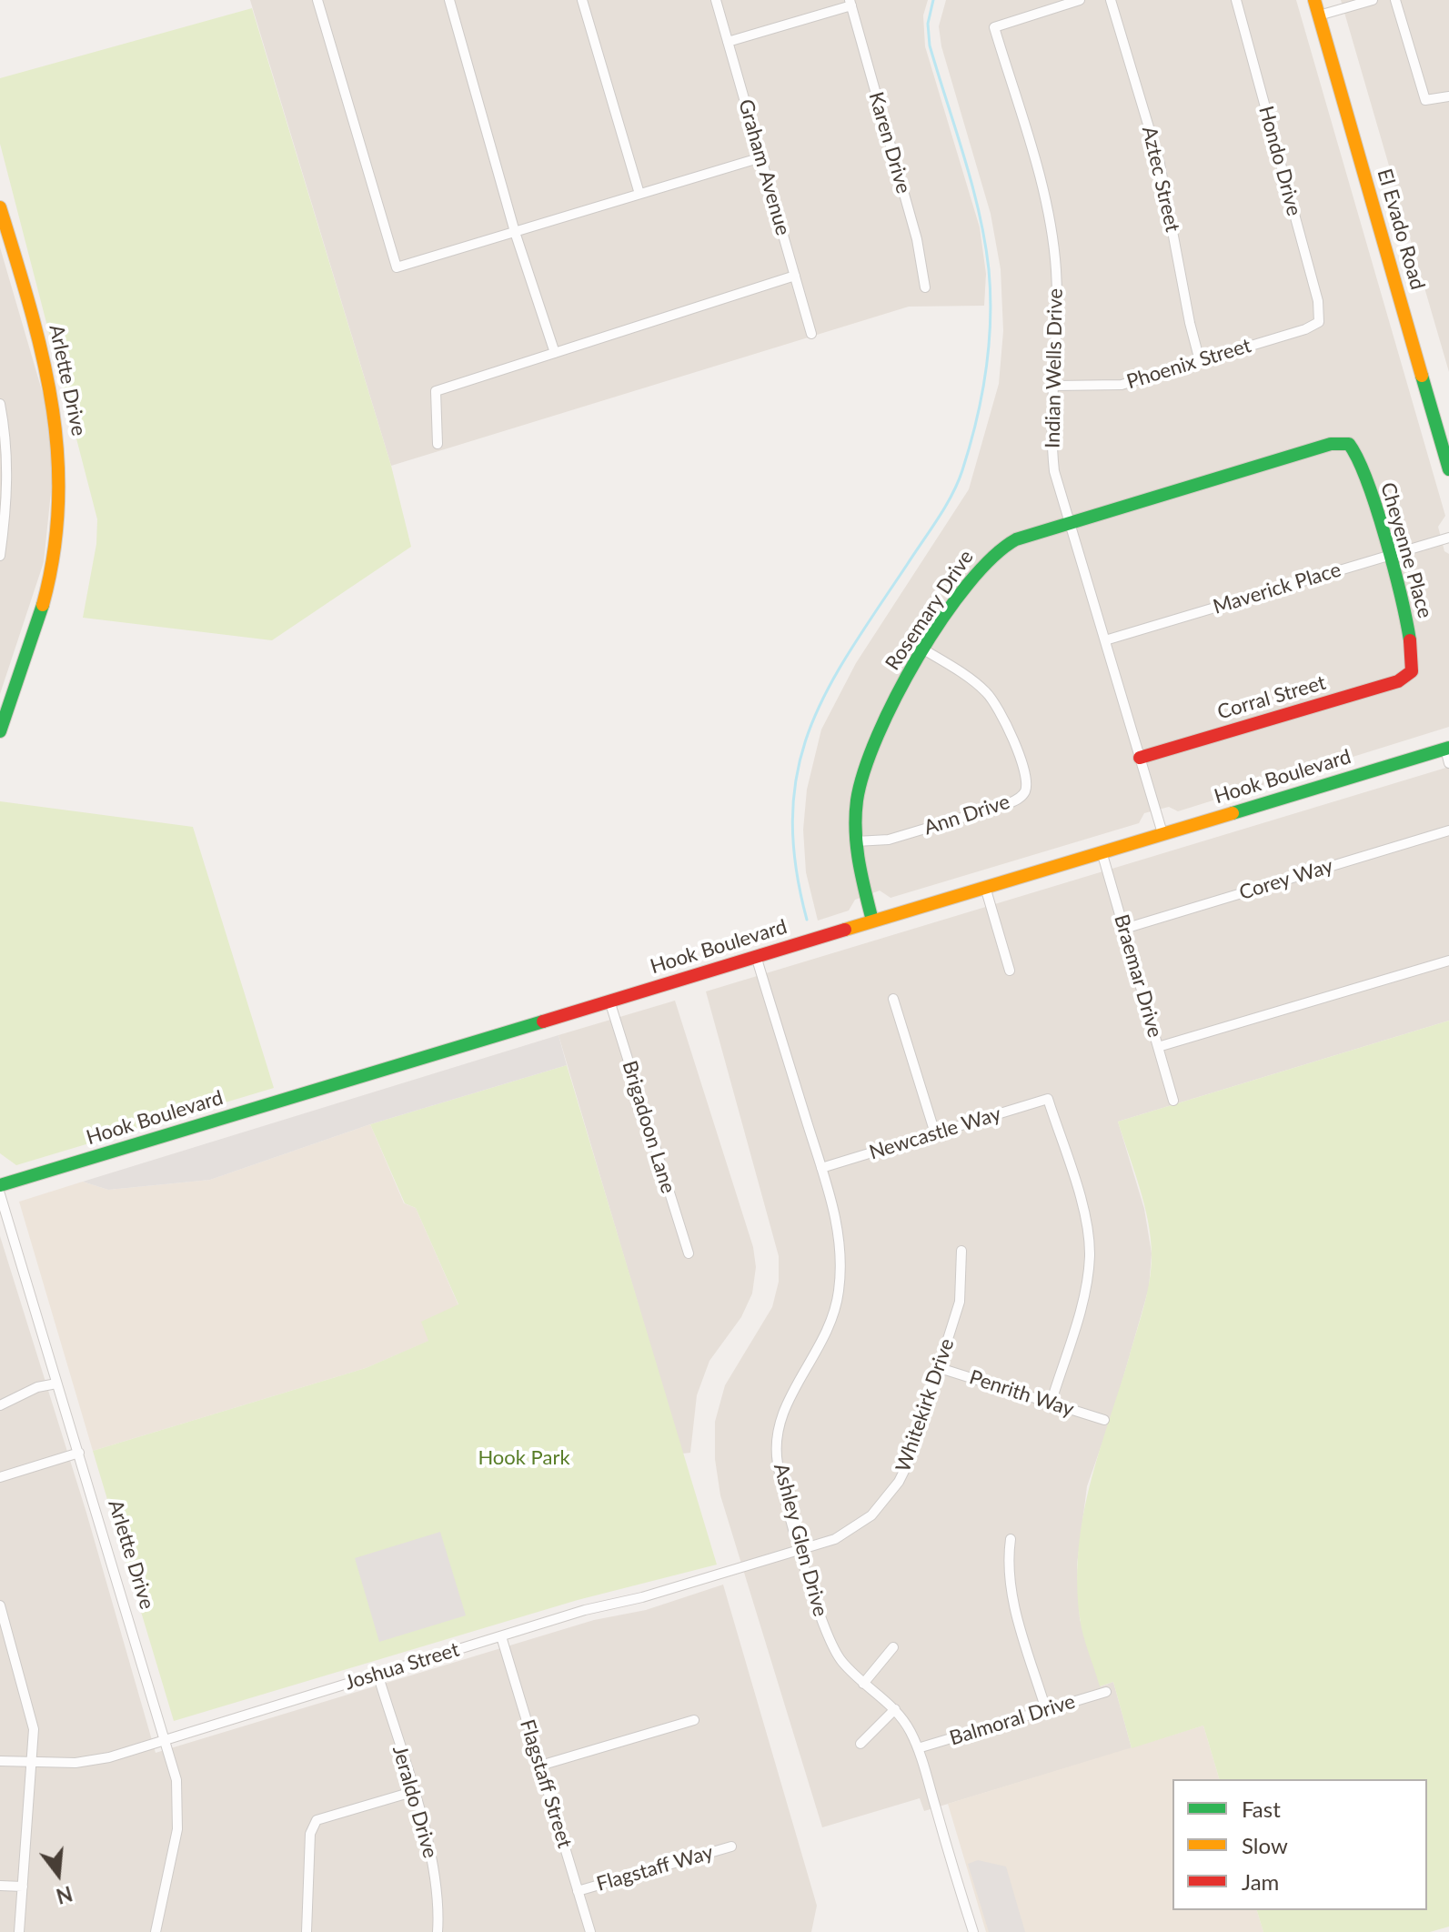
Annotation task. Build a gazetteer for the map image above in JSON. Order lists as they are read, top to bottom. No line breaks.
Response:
{"streets":{"main road":["El Evado Road","Arlette Drive","Cheyenne Place","Rosemary Drive","Corral Street","Hook Boulevard"],"street":["Karen Drive","Hondo Drive","Graham Avenue","Aztec Street","Phoenix Street","Indian Wells Drive","Maverick Place","Ann Drive","Corey Way","Braemar Drive","Brigadoon Lane","Newcastle Way","Penrith Way","Whitekirk Drive","Ashley Glen Drive","Joshua Street","Balmoral Drive","Flagstaff Street","Jeraldo Drive","Flagstaff Way"]},"crossings":[["Hondo Drive","Phoenix Street"],["Aztec Street","Phoenix Street"],["Phoenix Street","Indian Wells Drive"],["Indian Wells Drive","Maverick Place"],["Indian Wells Drive","Rosemary Drive"],["Indian Wells Drive","Corral Street"],["Indian Wells Drive","Hook Boulevard"],["Arlette Drive","Joshua Street"],["Cheyenne Place","Maverick Place"],["Cheyenne Place","Rosemary Drive"],["Cheyenne Place","Corral Street"],["Rosemary Drive","Hook Boulevard"],["Rosemary Drive","Ann Drive"],["Hook Boulevard","Braemar Drive"],["Hook Boulevard","Brigadoon Lane"],["Hook Boulevard","Ashley Glen Drive"],["Corey Way","Braemar Drive"],["Newcastle Way","Penrith Way"],["Newcastle Way","Ashley Glen Drive"],["Penrith Way","Whitekirk Drive"],["Whitekirk Drive","Ashley Glen Drive"],["Whitekirk Drive","Joshua Street"],["Ashley Glen Drive","Joshua Street"],["Ashley Glen Drive","Balmoral Drive"],["Joshua Street","Flagstaff Street"],["Joshua Street","Jeraldo Drive"],["Flagstaff Street","Flagstaff Way"]],"parks":["Hook Park"],"legend":["Fast","Slow","Jam"],"north":"bottom"}
